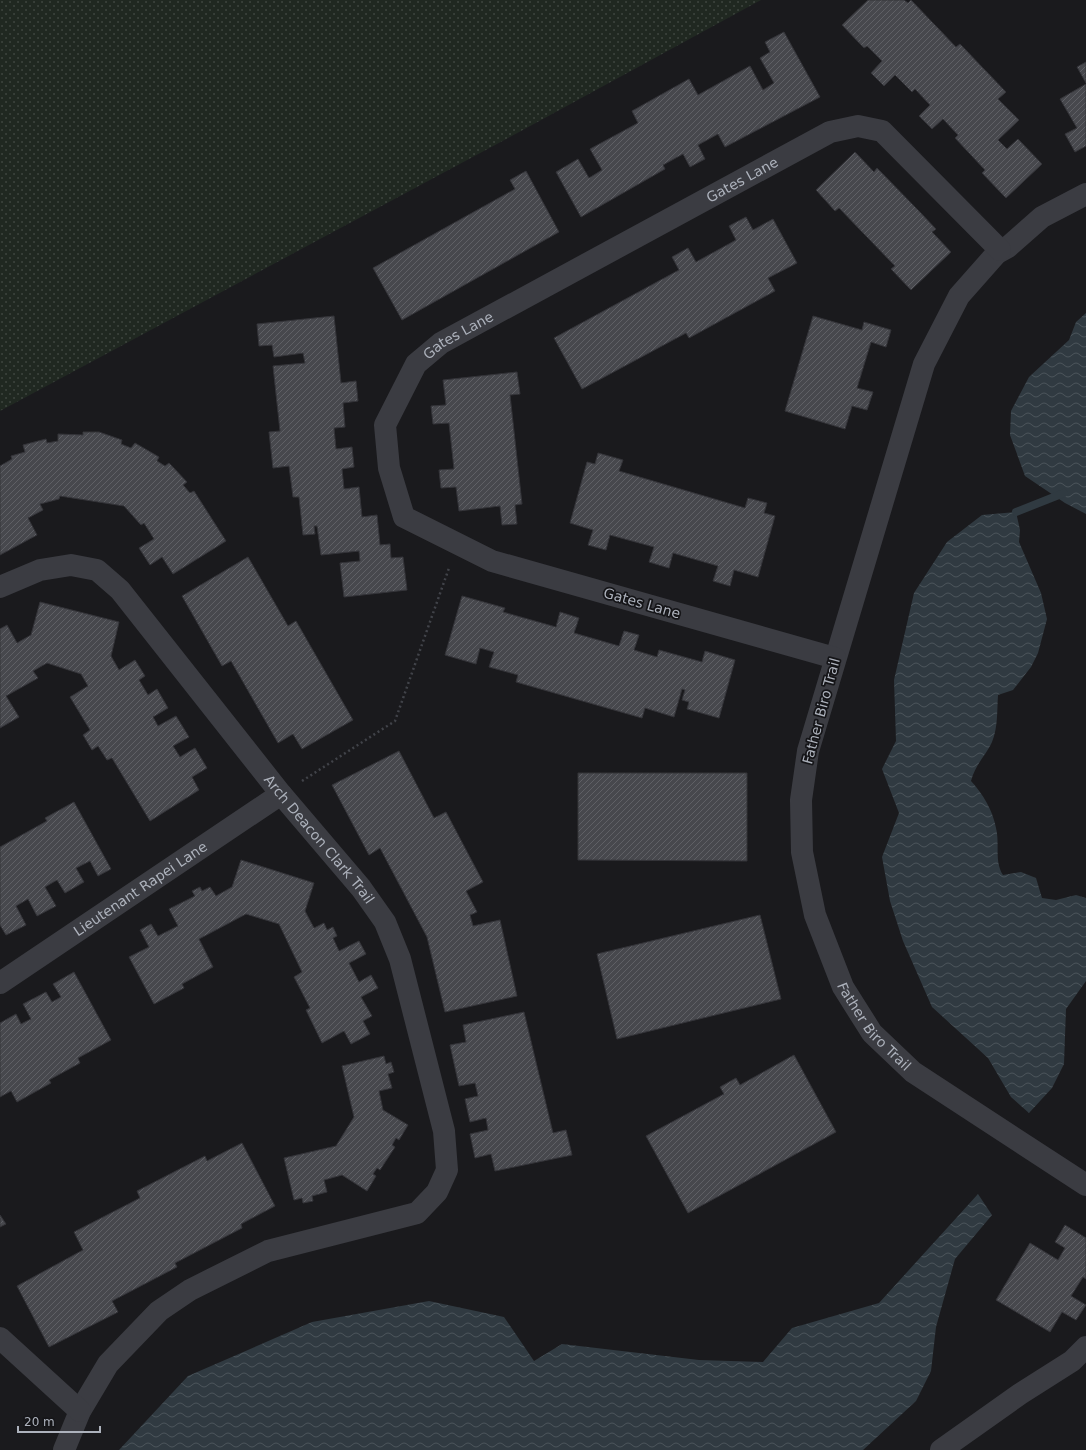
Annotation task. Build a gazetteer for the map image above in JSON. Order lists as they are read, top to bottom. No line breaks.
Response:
{"streets":{"street":["Gates Lane","Father Biro Trail","Arch Deacon Clark Trail","Lieutenant Rapei Lane"]},"crossings":[["Gates Lane","Father Biro Trail"],["Arch Deacon Clark Trail","Lieutenant Rapei Lane"]],"scale_bar":"20 m"}
